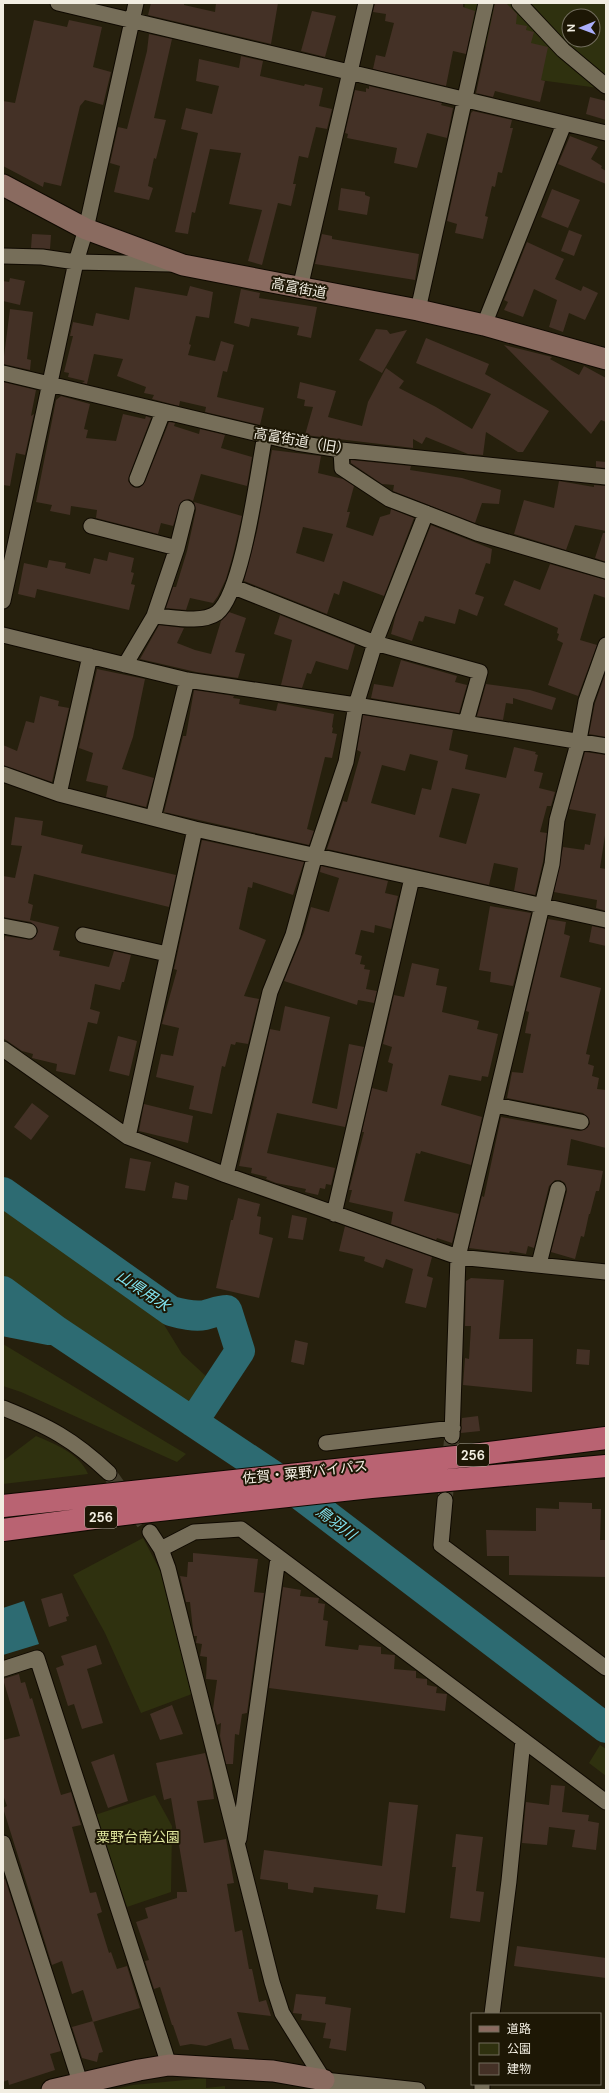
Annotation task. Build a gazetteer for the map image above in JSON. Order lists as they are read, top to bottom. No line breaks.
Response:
{"streets":{"highway":["256","佐賀・粟野バイパス"],"street":["高富街道","高富街道（旧）"]},"water":["山県用水","鳥羽川"],"parks":["粟野台南公園"],"legend":["道路","公園","建物"],"north":"left"}
